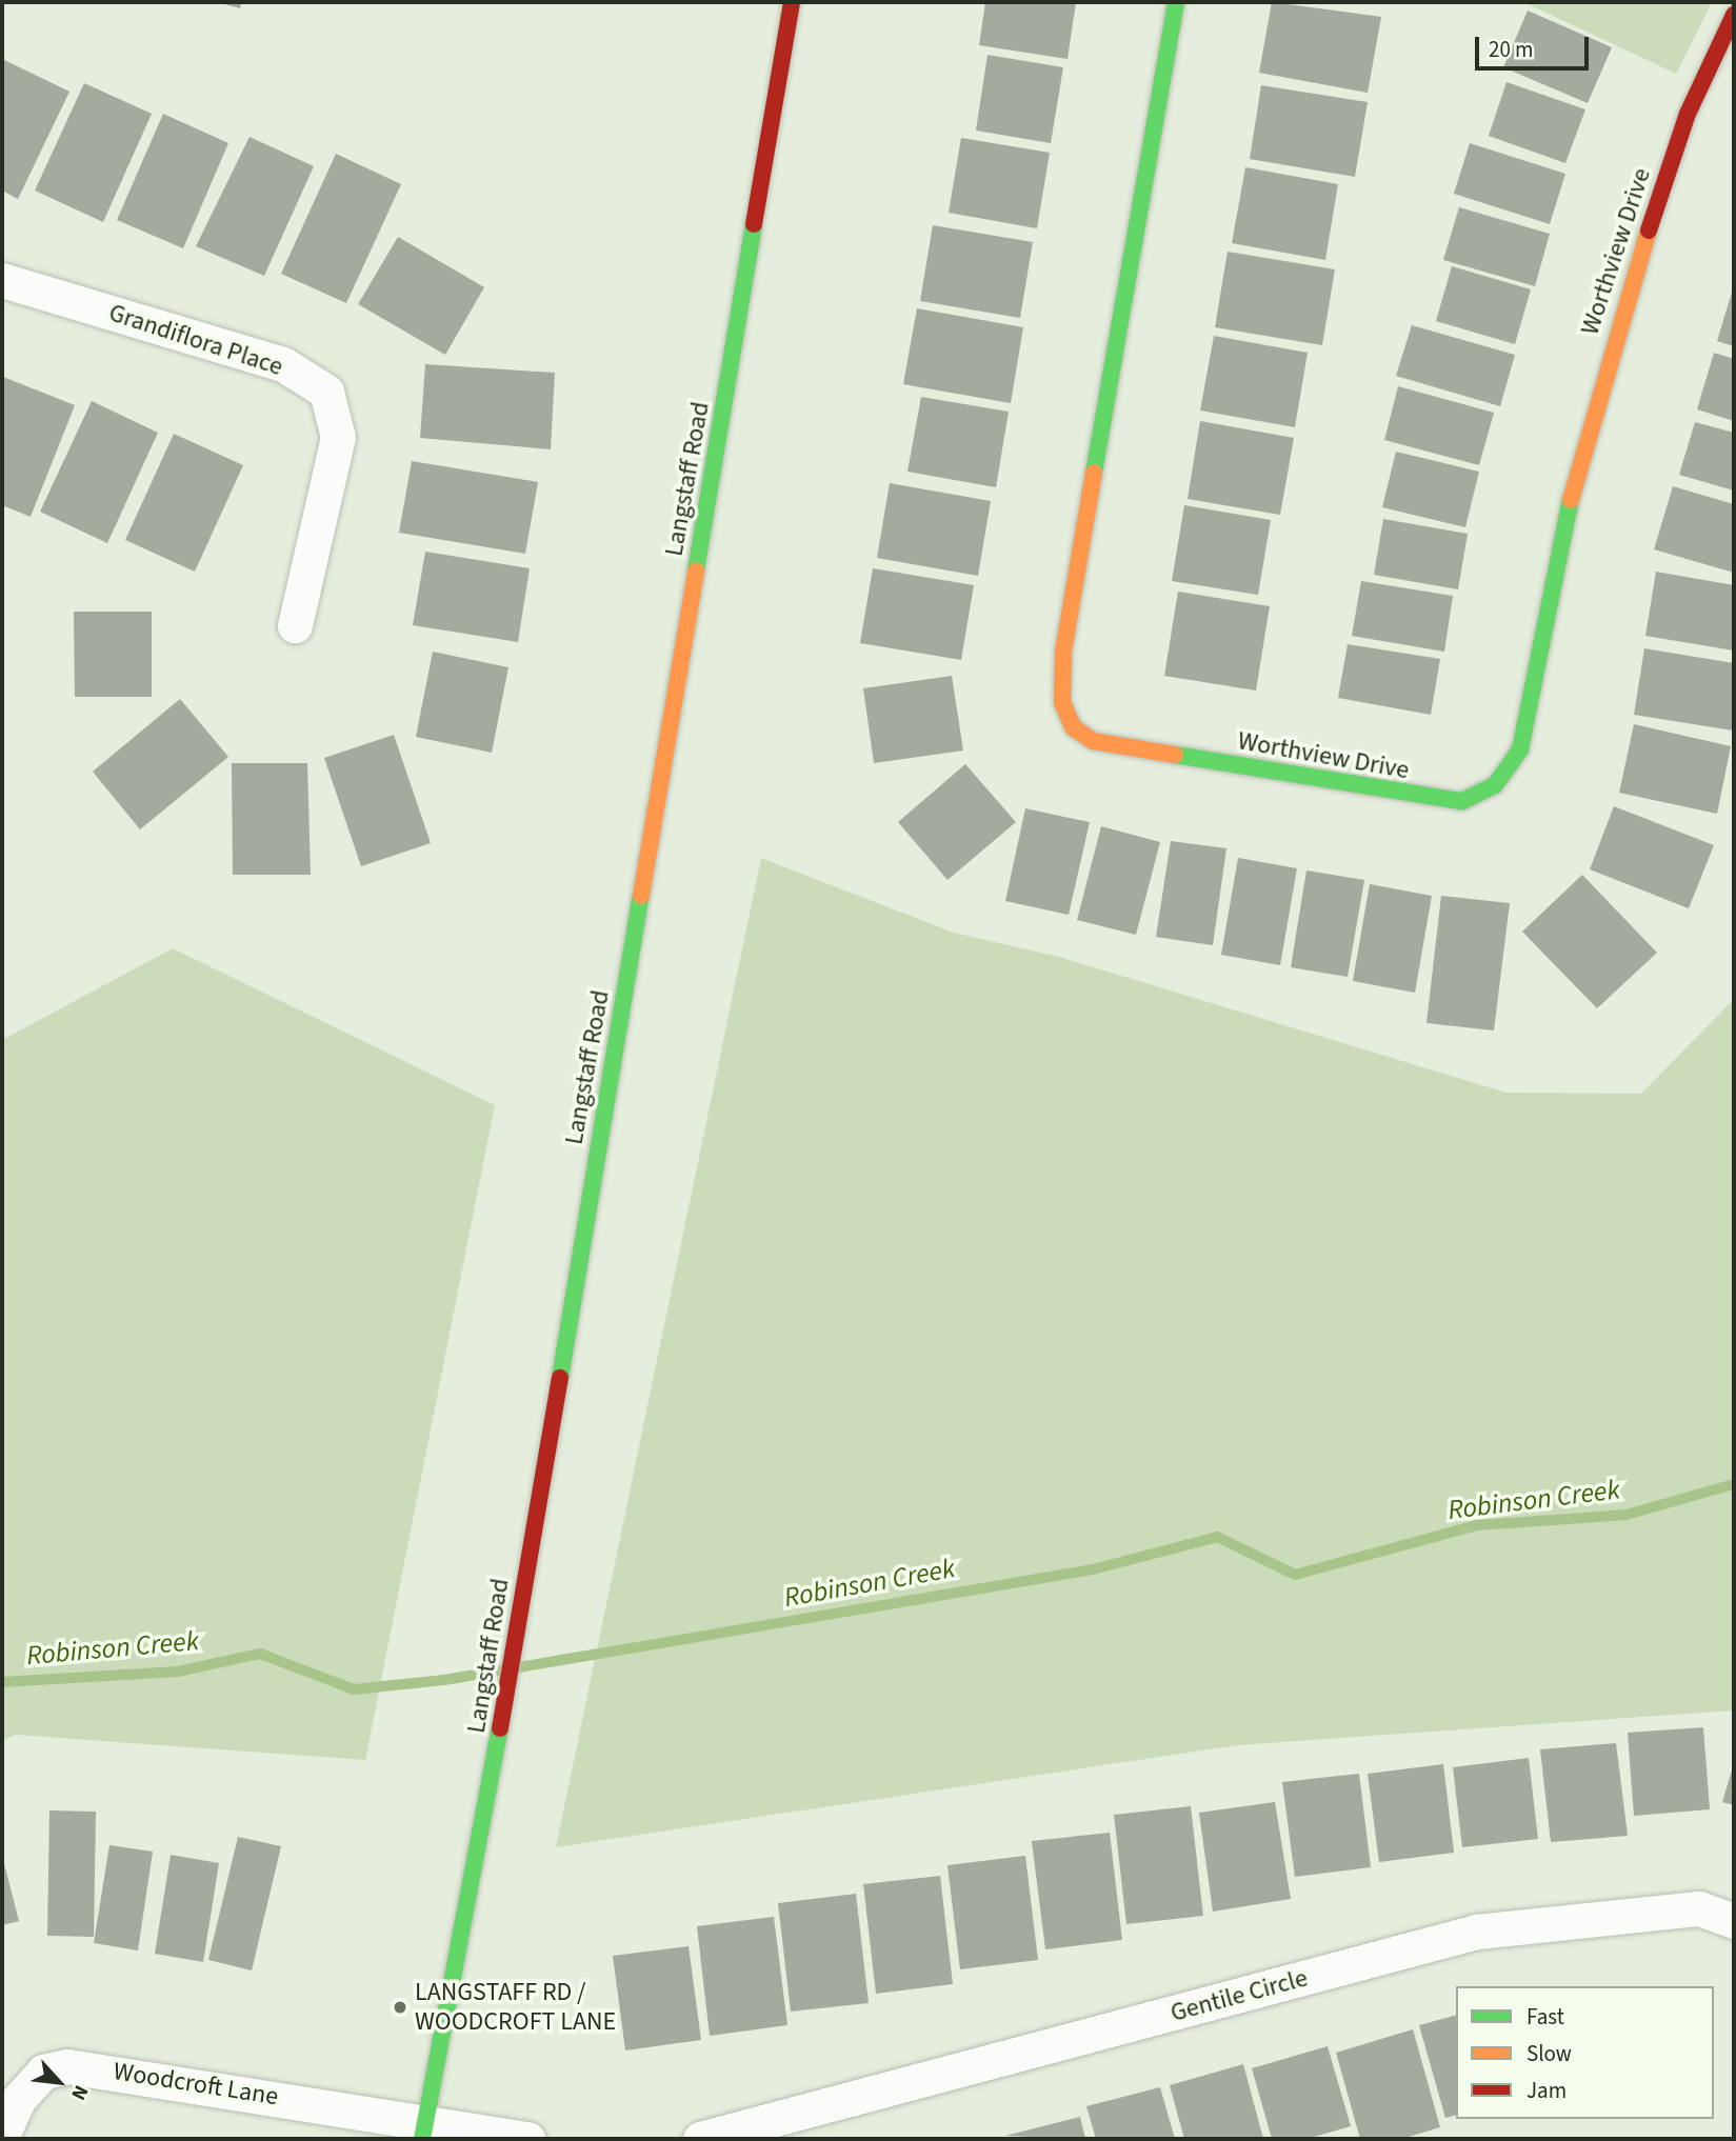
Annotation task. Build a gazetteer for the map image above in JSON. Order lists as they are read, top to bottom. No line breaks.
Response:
{"streets":{"street":["Worthview Drive","Grandiflora Place","Langstaff Road","Gentile Circle","Woodcroft Lane"]},"crossings":[["Langstaff Road","Woodcroft Lane"]],"water":["Robinson Creek"],"places":["LANGSTAFF RD / WOODCROFT LANE"],"legend":["Fast","Slow","Jam"],"scale_bar":"20 m","north":"bottom right"}
